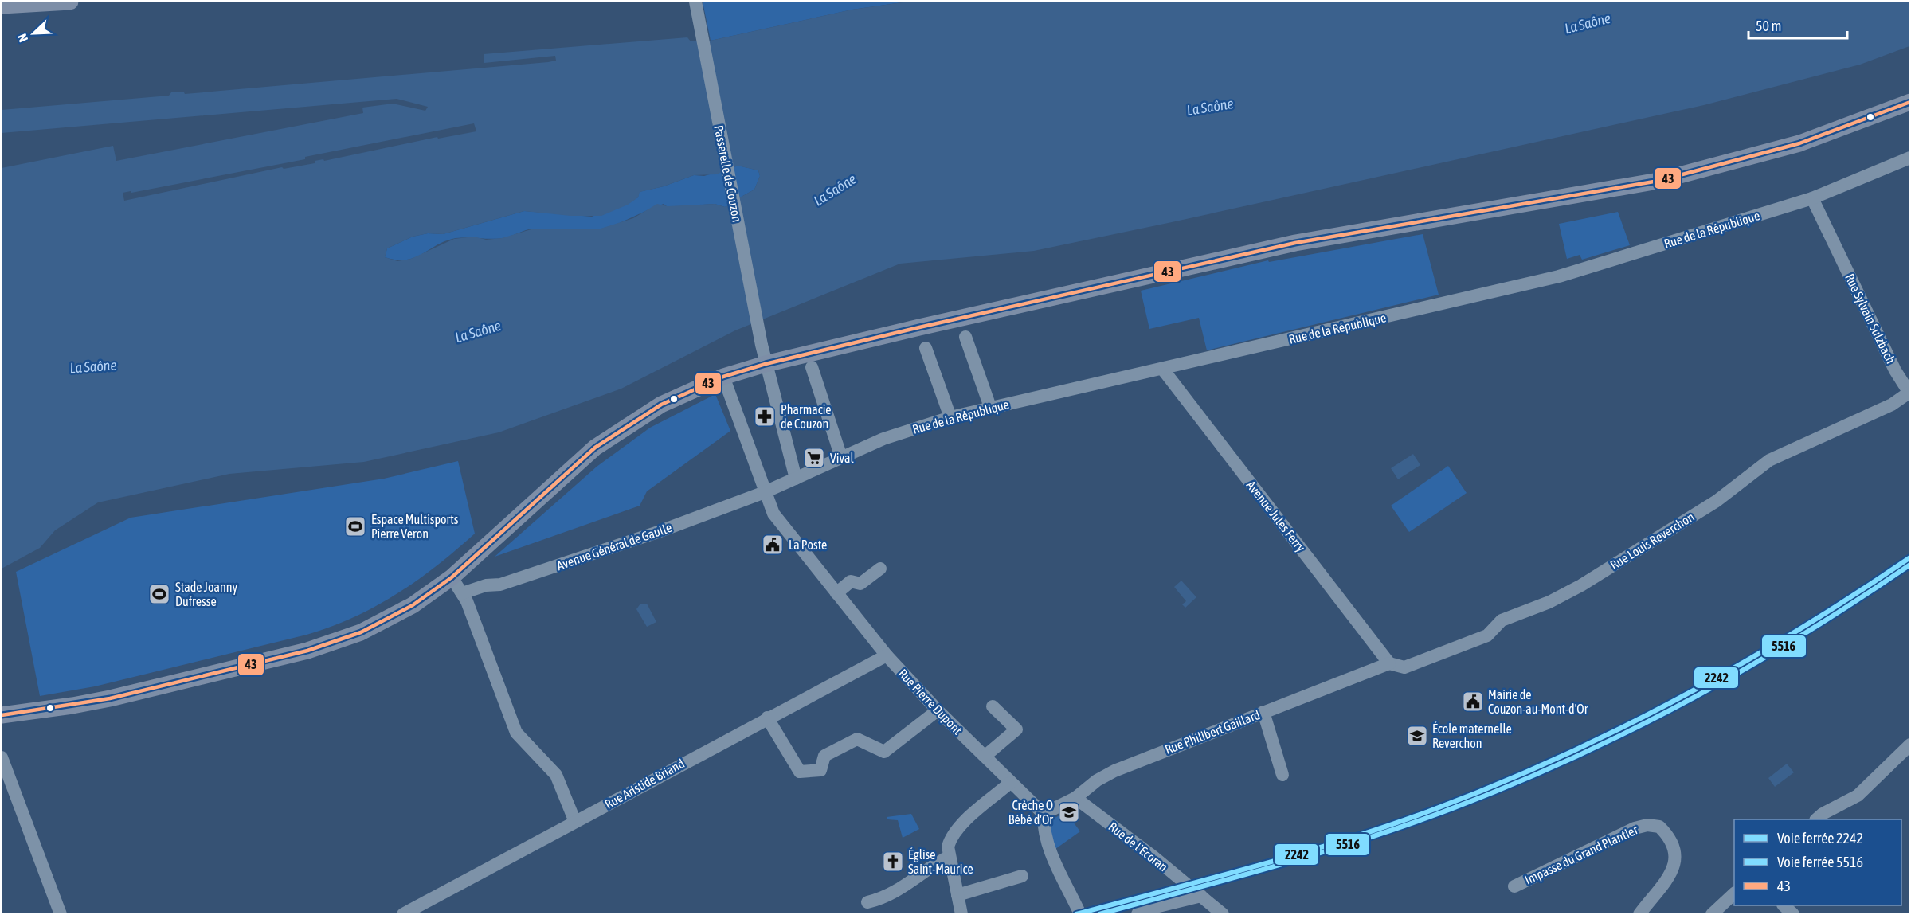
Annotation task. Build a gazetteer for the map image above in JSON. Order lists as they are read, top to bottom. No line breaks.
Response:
{"streets":{"street":["Passerelle de Couzon","Rue de la République","Rue Sylvain Sulzbach","Avenue Jules Ferry","Rue Louis Reverchon","Avenue Général de Gaulle","Rue Pierre Dupont","Rue Philibert Gaillard","Rue Aristide Briand","Rue de l'Ecoran","Impasse du Grand Plantier"]},"crossings":[["Passerelle de Couzon","Rue de la République"],["Rue de la République","Rue Sylvain Sulzbach"],["Rue de la République","Avenue Jules Ferry"],["Rue de la République","Avenue Général de Gaulle"],["Rue de la République","Rue Pierre Dupont"],["Rue Sylvain Sulzbach","Rue Louis Reverchon"],["Avenue Jules Ferry","Rue Louis Reverchon"],["Avenue Jules Ferry","Rue Philibert Gaillard"],["Rue Louis Reverchon","Rue Philibert Gaillard"],["Avenue Général de Gaulle","Rue Pierre Dupont"],["Rue Pierre Dupont","Rue Philibert Gaillard"],["Rue Pierre Dupont","Rue Aristide Briand"],["Rue Philibert Gaillard","Rue de l'Ecoran"]],"water":["La Saône"],"places":{"pharmacy":["Pharmacie de Couzon"],"supermarket":["Vival"],"sports":["Espace Multisports Pierre Veron","Stade Joanny Dufresse"],"public building":["La Poste","Mairie de Couzon-au-Mont-d'Or"],"school or university":["École maternelle Reverchon","Crèche O Bébé d'Or"],"church":["Église Saint-Maurice"]},"lines":["transit line 43","rail line 2242","rail line 5516"],"legend":["Voie ferrée 2242","Voie ferrée 5516","43"],"scale_bar":"50 m","north":"bottom left"}
